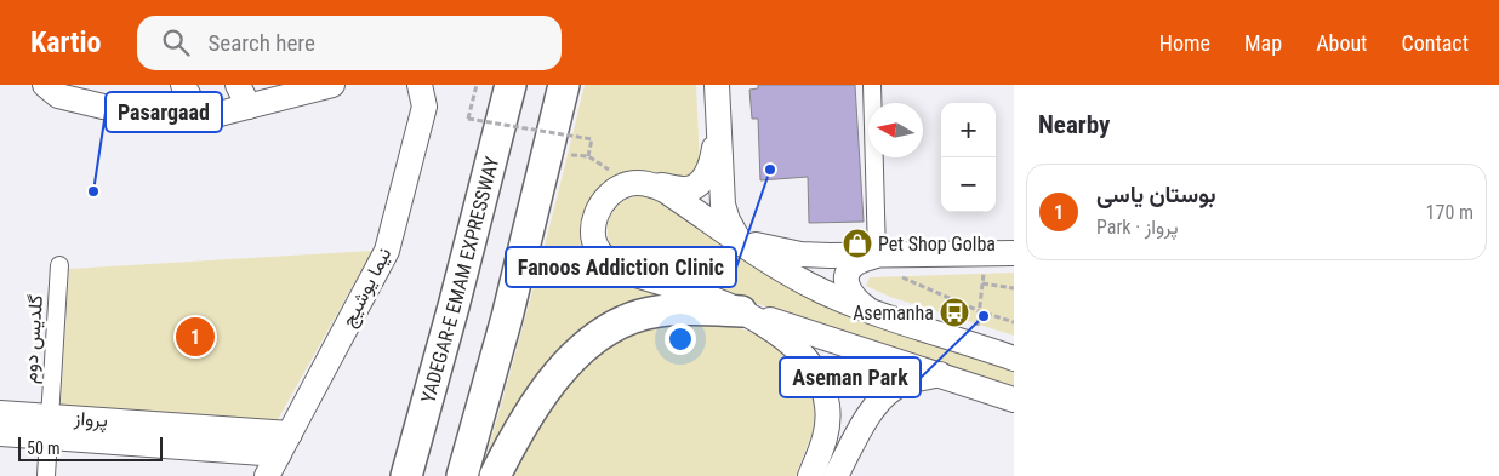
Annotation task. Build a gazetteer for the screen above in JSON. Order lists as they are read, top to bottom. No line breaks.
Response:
{"streets":{"highway":["YADEGAR-E EMAM EXPRESSWAY"],"street":["نیما یوشیج","گلدیس دوم","پرواز"]},"crossings":[["نیما یوشیج","پرواز"],["گلدیس دوم","پرواز"]],"places":{"other":["Fanoos Addiction Clinic","Pasargaad","Aseman Park"],"shop":["Pet Shop Golba"],"bus stop":["Asemanha"]},"scale_bar":"50 m","north":"left","page":{"header":"Kartio","search":"Search here","nav":["Home","Map","About","Contact"],"heading":"Nearby","map_buttons":["+","−"],"list":[{"mark":"1","name":"بوستان یاسی","note":"Park · پرواز","value":"170 m"}],"pins":"1","scale":"50 m"}}
